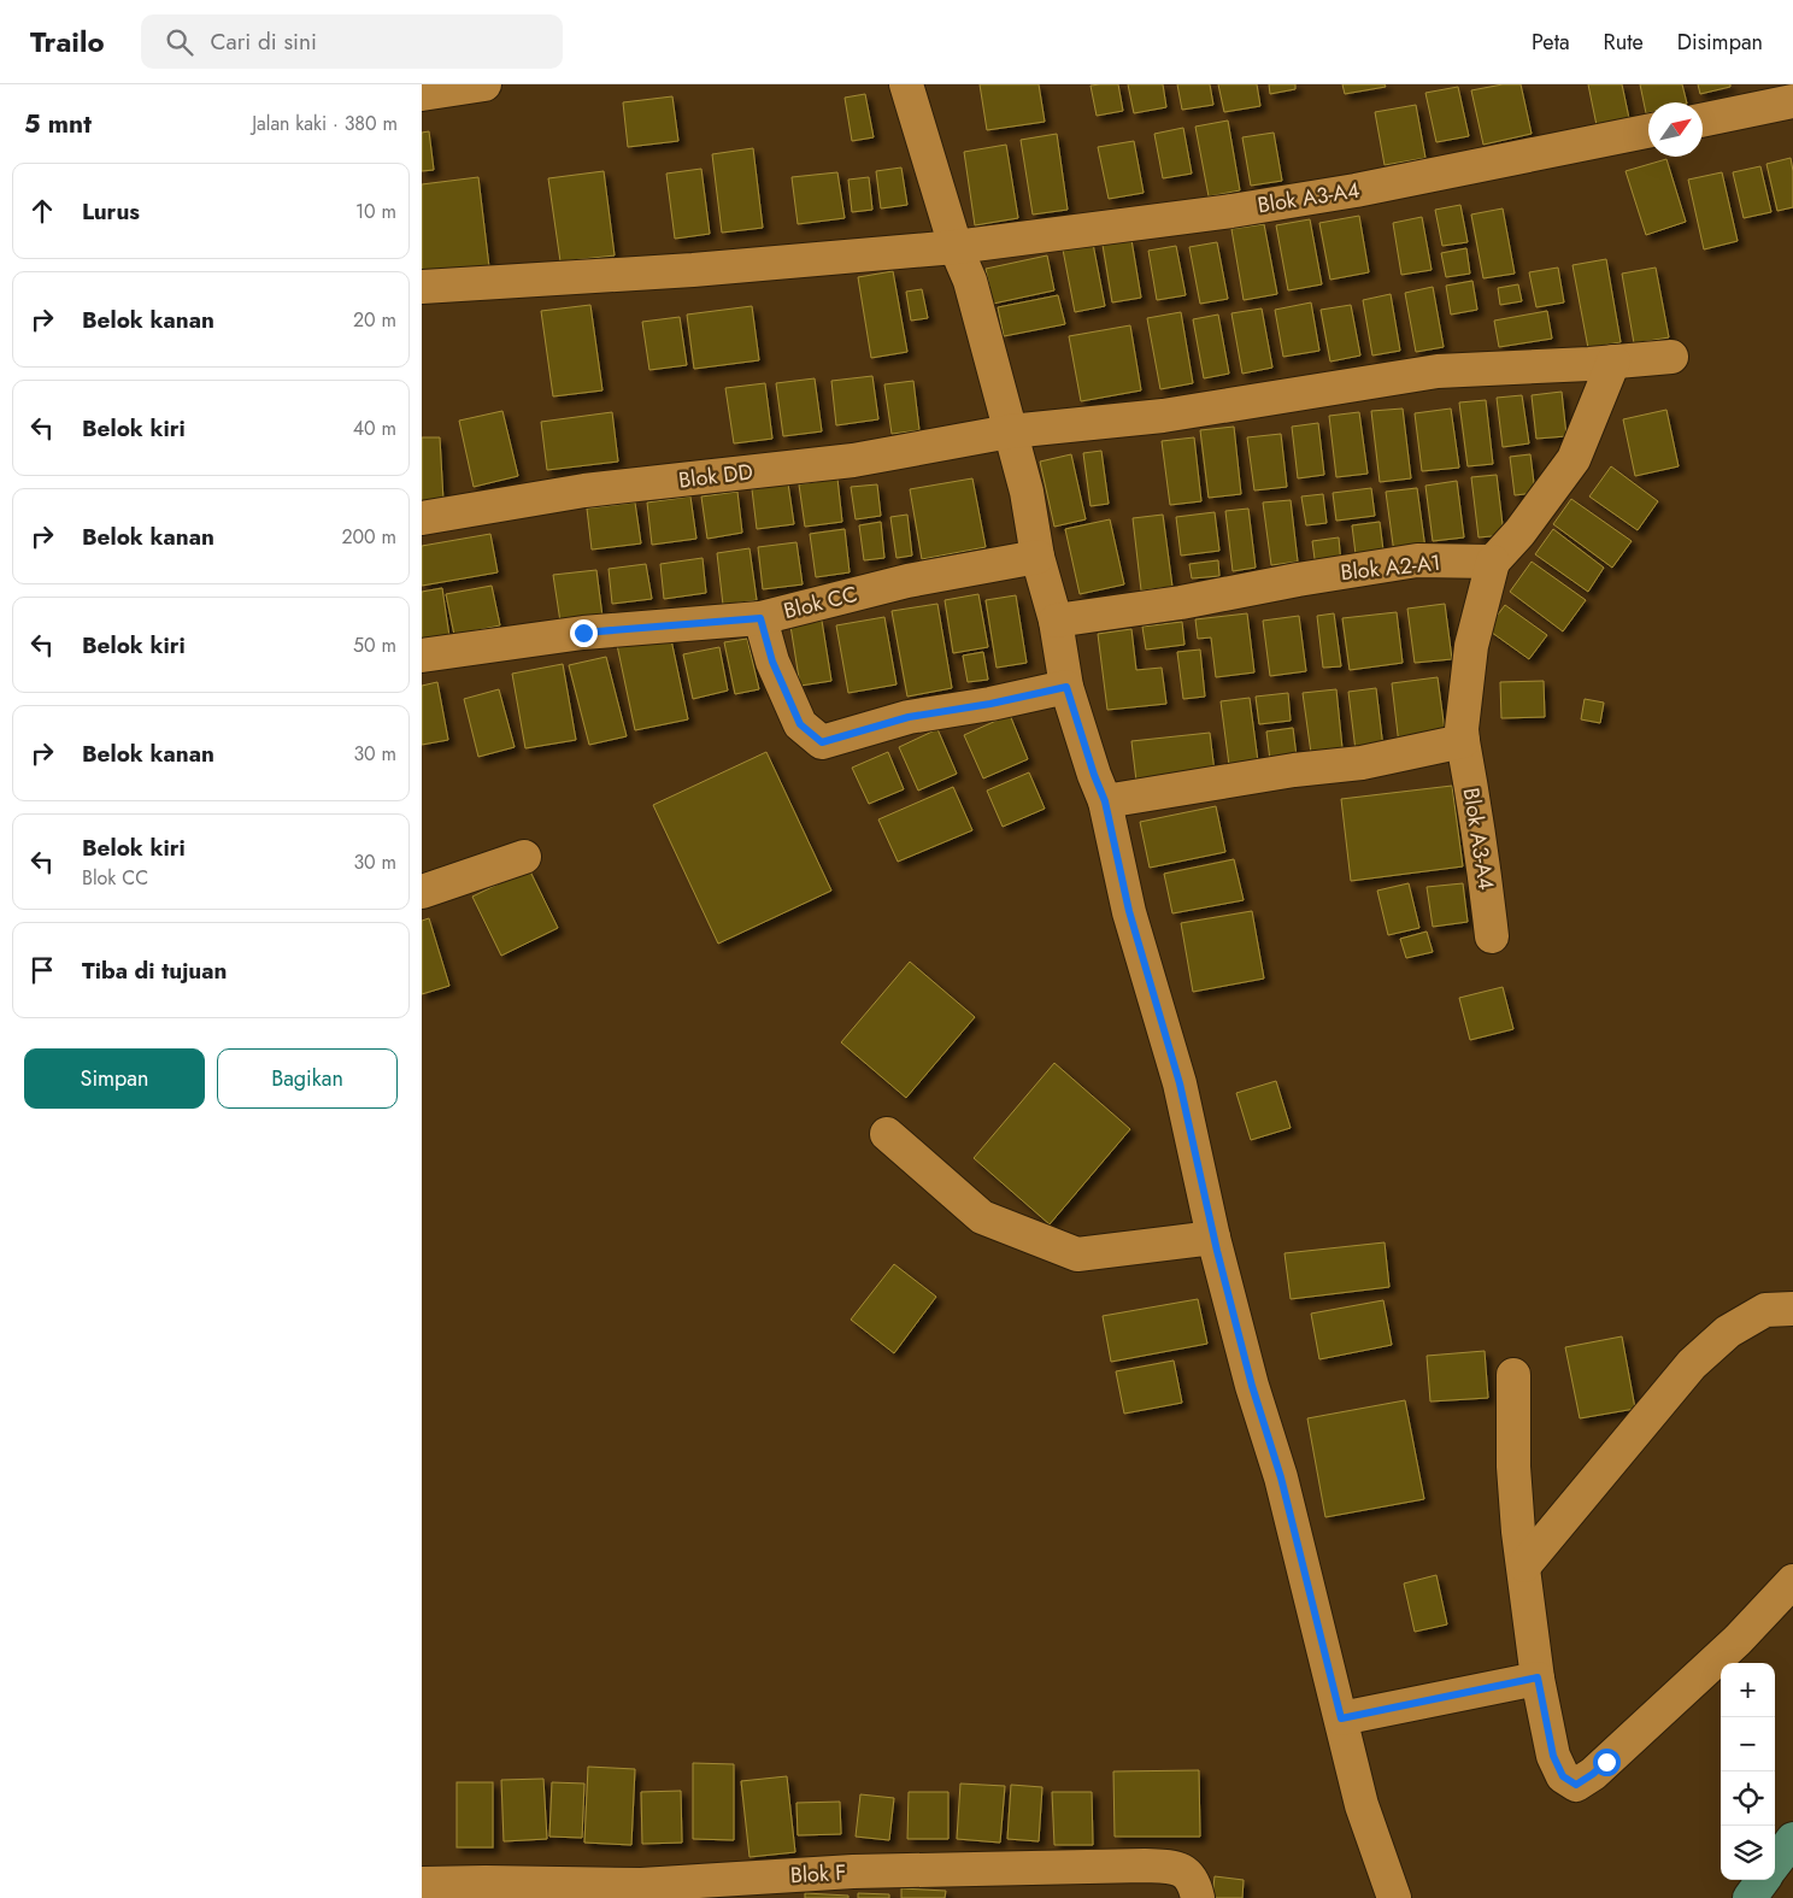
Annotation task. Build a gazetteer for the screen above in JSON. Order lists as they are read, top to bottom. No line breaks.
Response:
{"streets":{"street":["Blok A3-A4","Blok DD","Blok A2-A1","Blok CC","Blok F"]},"crossings":[["Blok A3-A4","Blok A2-A1"]],"north":"top right","page":{"header":"Trailo","search":"Cari di sini","nav":["Peta","Rute","Disimpan"],"heading":["5 mnt","Jalan kaki · 380 m"],"list":[["Lurus","10 m"],["Belok kanan","20 m"],["Belok kiri","40 m"],["Belok kanan","200 m"],["Belok kiri","50 m"],["Belok kanan","30 m"],["Belok kiri","Blok CC","30 m"],"Tiba di tujuan"],"buttons":["Simpan","Bagikan"],"map_buttons":["+","−"]}}
